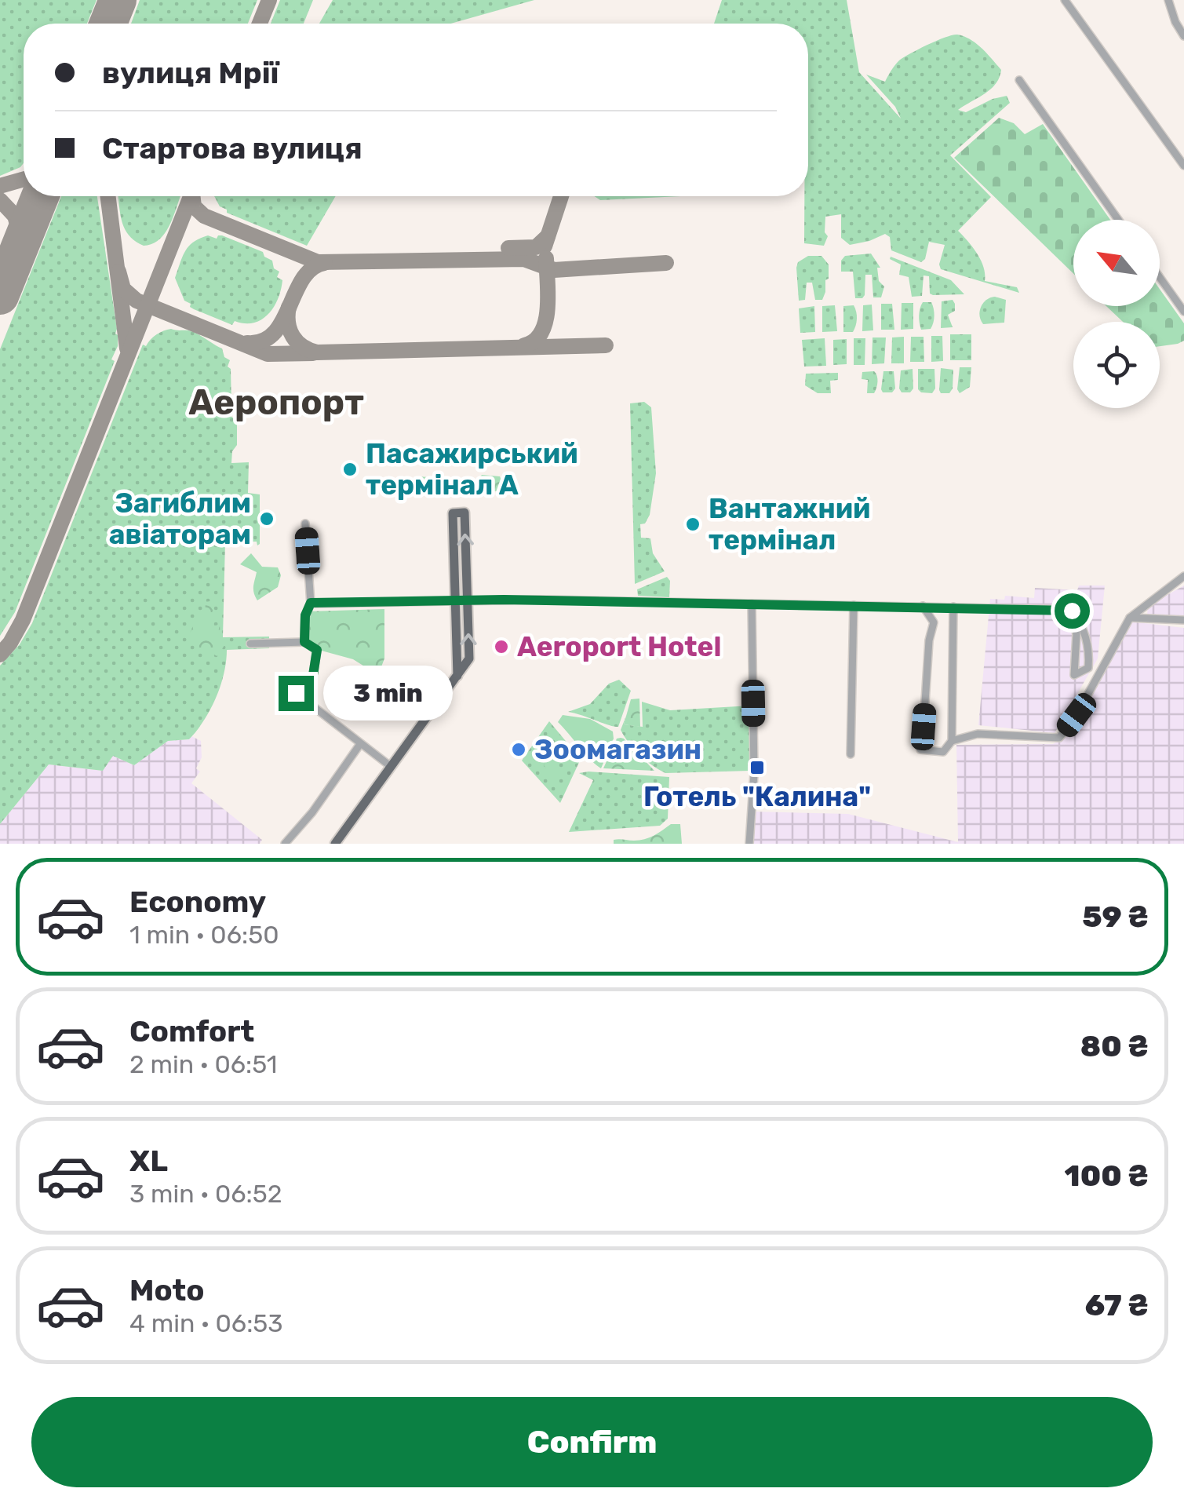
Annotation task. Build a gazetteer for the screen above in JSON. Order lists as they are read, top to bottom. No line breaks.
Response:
{"districts":["Аеропорт"],"places":{"other":["Пасажирський термінал A","Загиблим авіаторам","Вантажний термінал","Aeroport Hotel","Зоомагазин"],"transit":["Готель \"Калина\""]},"north":"top left","page":{"banner":["вулиця Мрії","Стартова вулиця"],"bubble":"3 min","list":[{"name":"Economy","note":"1 min · 06:50","value":"59 ₴"},{"name":"Comfort","note":"2 min · 06:51","value":"80 ₴"},{"name":"XL","note":"3 min · 06:52","value":"100 ₴"},{"name":"Moto","note":"4 min · 06:53","value":"67 ₴"}],"buttons":"Confirm"}}
